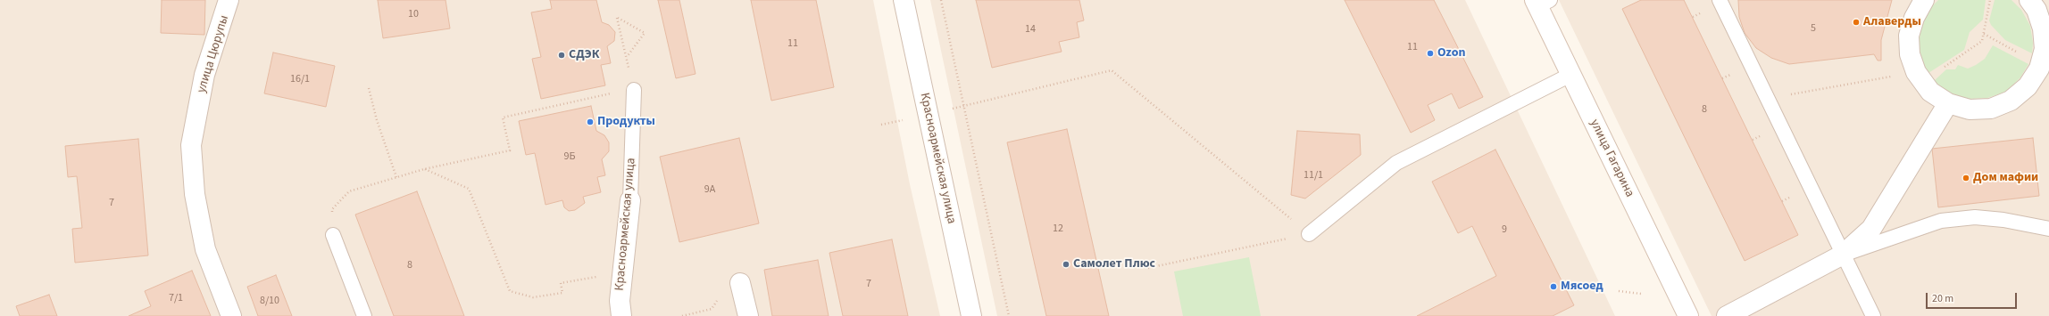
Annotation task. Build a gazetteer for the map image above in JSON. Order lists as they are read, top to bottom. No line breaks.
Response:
{"streets":{"street":["улица Цюрупы","Красноармейская улица","улица Гагарина"]},"places":["Алаверды","Ozon","СДЭК","Продукты","Дом мафии","Самолет Плюс","Мясоед"],"house_numbers":["10","5","14","11","11","16/1","8","9Б","11/1","9А","7","12","9","8","7","7/1","8/10"],"scale_bar":"20 m"}
